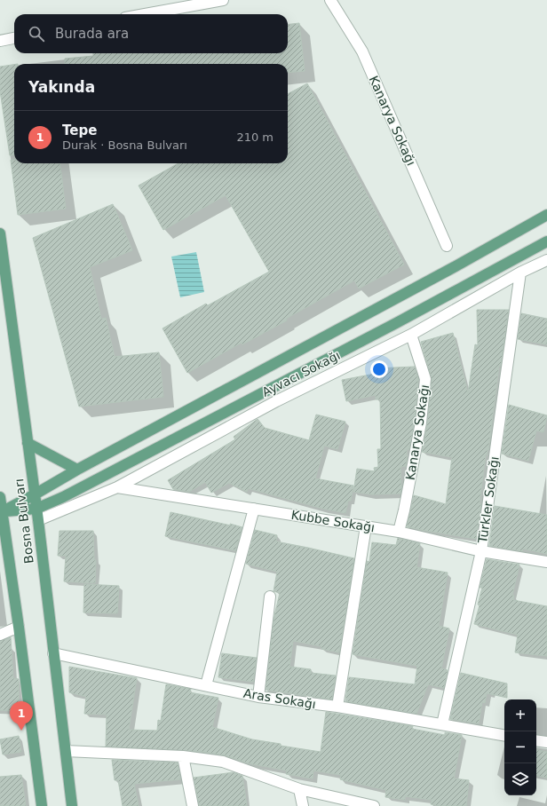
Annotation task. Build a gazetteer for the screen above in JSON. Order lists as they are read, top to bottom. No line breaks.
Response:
{"streets":{"main road":["Ayvacı Sokağı","Bosna Bulvarı"],"street":["Kanarya Sokağı","Türkler Sokağı","Kubbe Sokağı","Aras Sokağı"]},"crossings":[["Kanarya Sokağı","Ayvacı Sokağı"],["Kanarya Sokağı","Kubbe Sokağı"],["Ayvacı Sokağı","Türkler Sokağı"],["Ayvacı Sokağı","Bosna Bulvarı"],["Ayvacı Sokağı","Kubbe Sokağı"],["Türkler Sokağı","Kubbe Sokağı"],["Türkler Sokağı","Aras Sokağı"],["Bosna Bulvarı","Aras Sokağı"]],"page":{"search":"Burada ara","heading":"Yakında","list":[{"mark":"1","name":"Tepe","note":"Durak · Bosna Bulvarı","value":"210 m"}],"map_buttons":["+","−"],"pins":"1"}}
